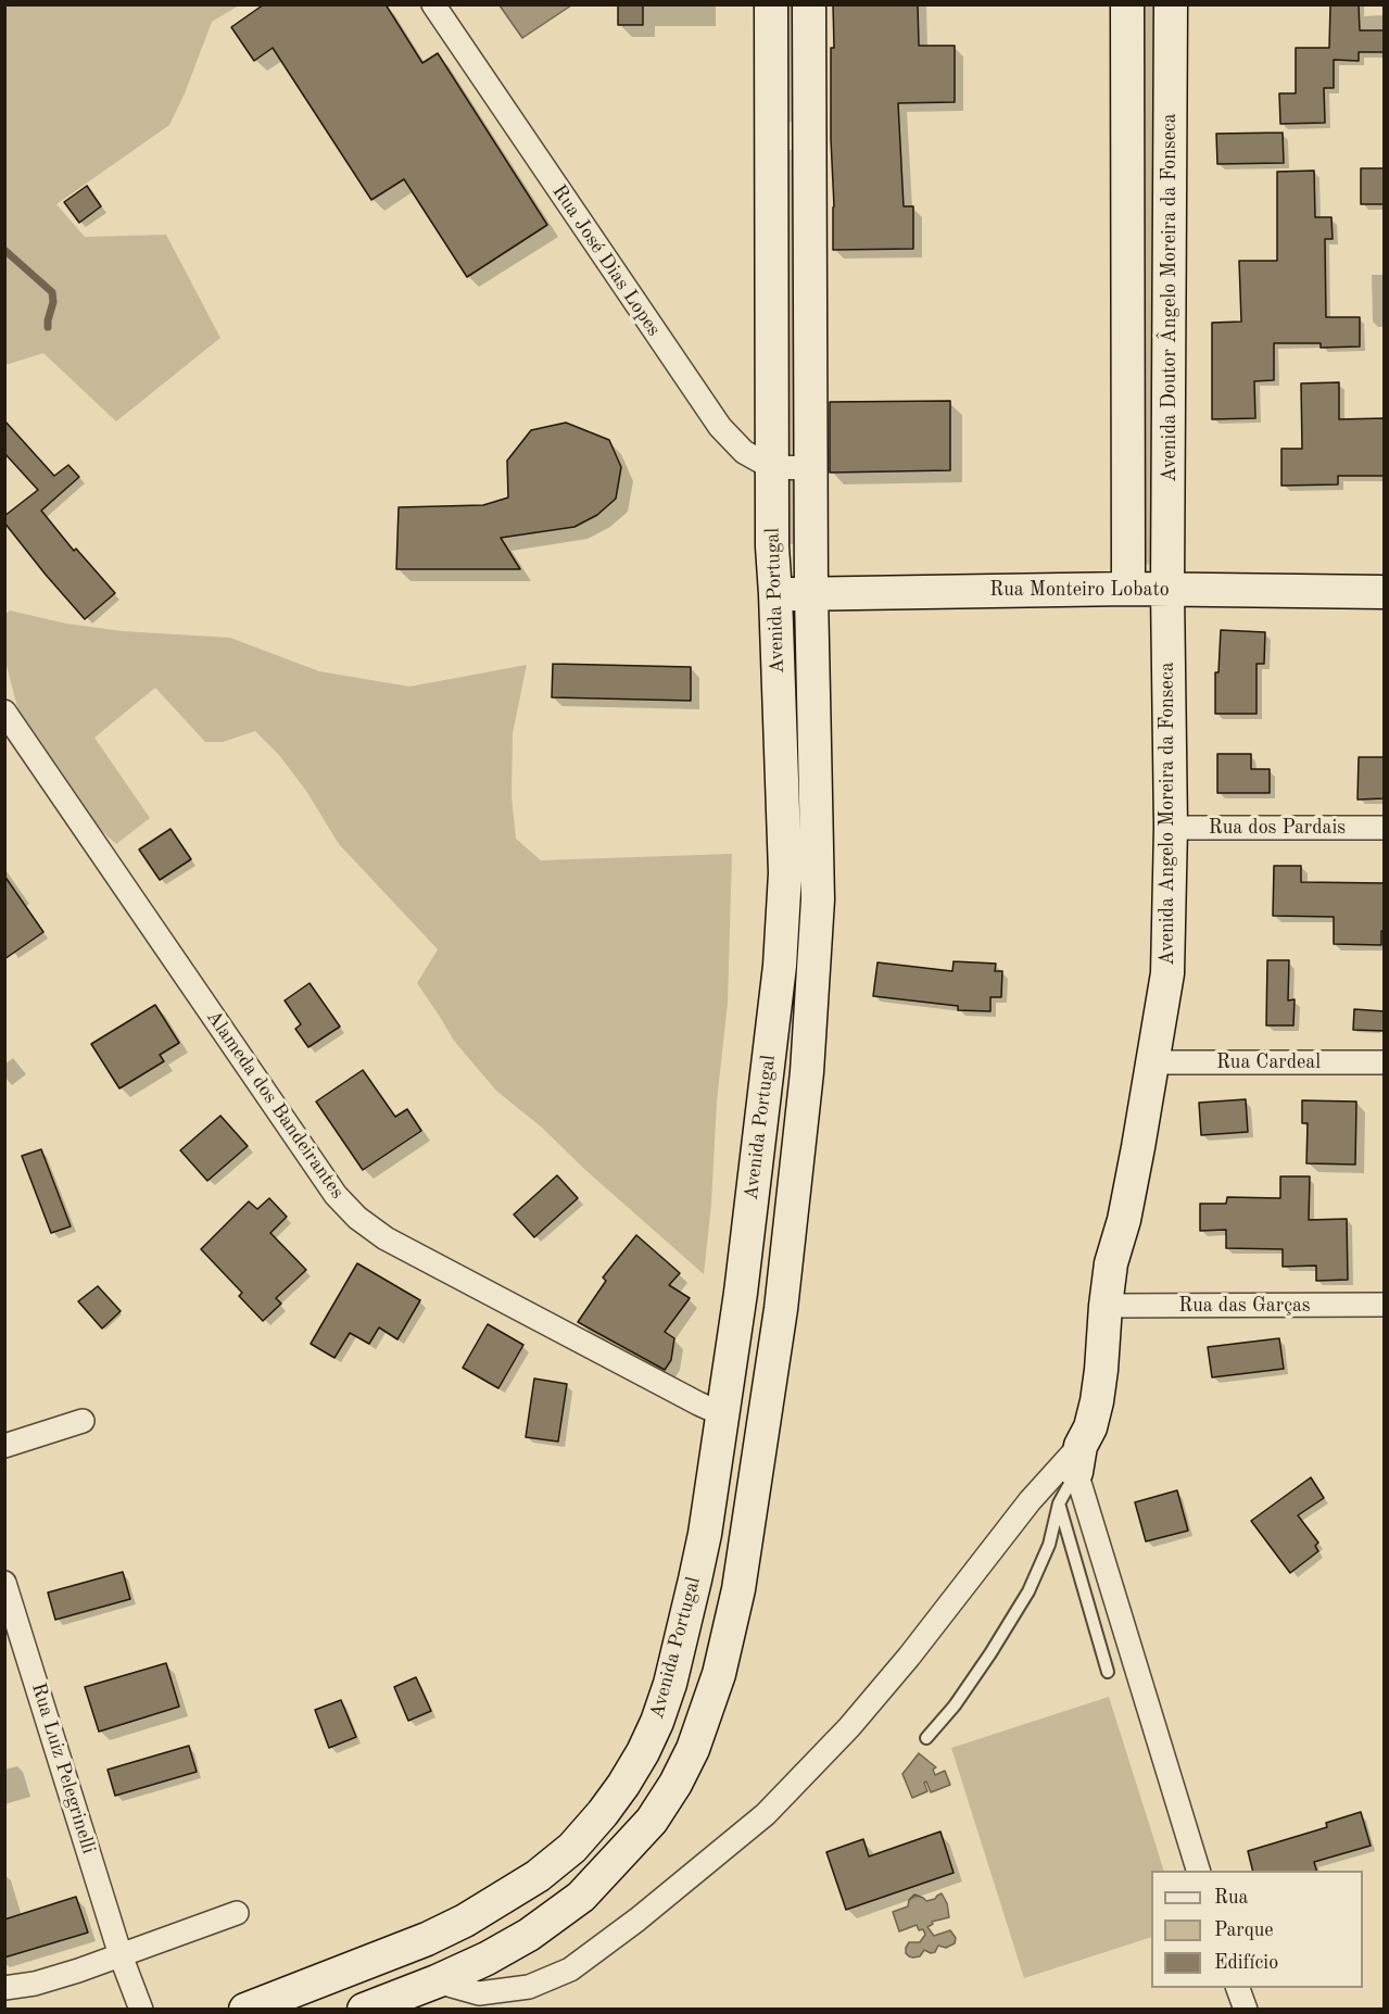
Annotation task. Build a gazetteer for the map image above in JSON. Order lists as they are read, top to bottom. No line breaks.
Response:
{"streets":{"main road":["Avenida Doutor Ângelo Moreira da Fonseca","Rua Monteiro Lobato","Avenida Portugal","Avenida Angelo Moreira da Fonseca"],"street":["Rua José Dias Lopes","Rua dos Pardais","Rua Cardeal","Alameda dos Bandeirantes","Rua das Garças","Rua Luiz Pelegrinelli"]},"crossings":[["Rua José Dias Lopes","Avenida Portugal"],["Avenida Doutor Ângelo Moreira da Fonseca","Rua Monteiro Lobato"],["Avenida Doutor Ângelo Moreira da Fonseca","Avenida Angelo Moreira da Fonseca"],["Rua Monteiro Lobato","Avenida Portugal"],["Rua Monteiro Lobato","Avenida Angelo Moreira da Fonseca"],["Avenida Portugal","Alameda dos Bandeirantes"],["Avenida Angelo Moreira da Fonseca","Rua dos Pardais"],["Avenida Angelo Moreira da Fonseca","Rua Cardeal"],["Avenida Angelo Moreira da Fonseca","Rua das Garças"]],"legend":["Rua","Parque","Edifício"]}
